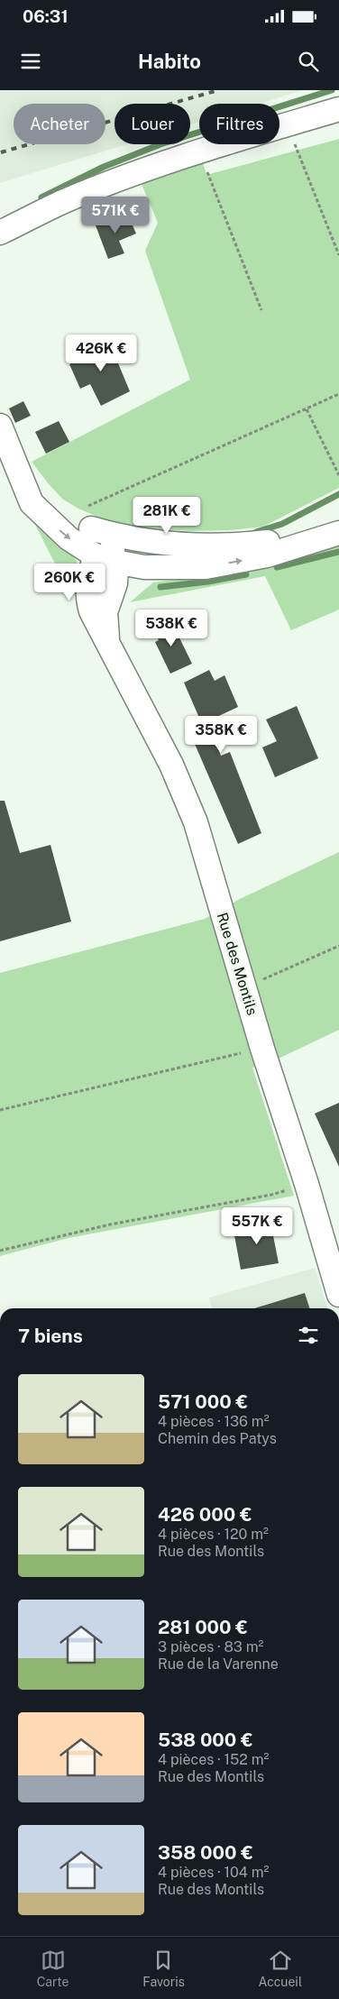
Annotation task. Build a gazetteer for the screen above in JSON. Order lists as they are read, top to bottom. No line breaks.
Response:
{"streets":{"street":["Rue des Montils"]},"page":{"status":"06:31","header":"Habito","chip":["Acheter","Louer","Filtres"],"price":["571K €","426K €","281K €","260K €","538K €","358K €","557K €"],"heading":"7 biens","list":[{"name":"571 000 €","note":"4 pièces · 136 m² · Chemin des Patys"},{"name":"426 000 €","note":"4 pièces · 120 m² · Rue des Montils"},{"name":"281 000 €","note":"3 pièces · 83 m² · Rue de la Varenne"},{"name":"538 000 €","note":"4 pièces · 152 m² · Rue des Montils"},{"name":"358 000 €","note":"4 pièces · 104 m² · Rue des Montils"}],"tabs":["Carte","Favoris","Accueil"]}}
